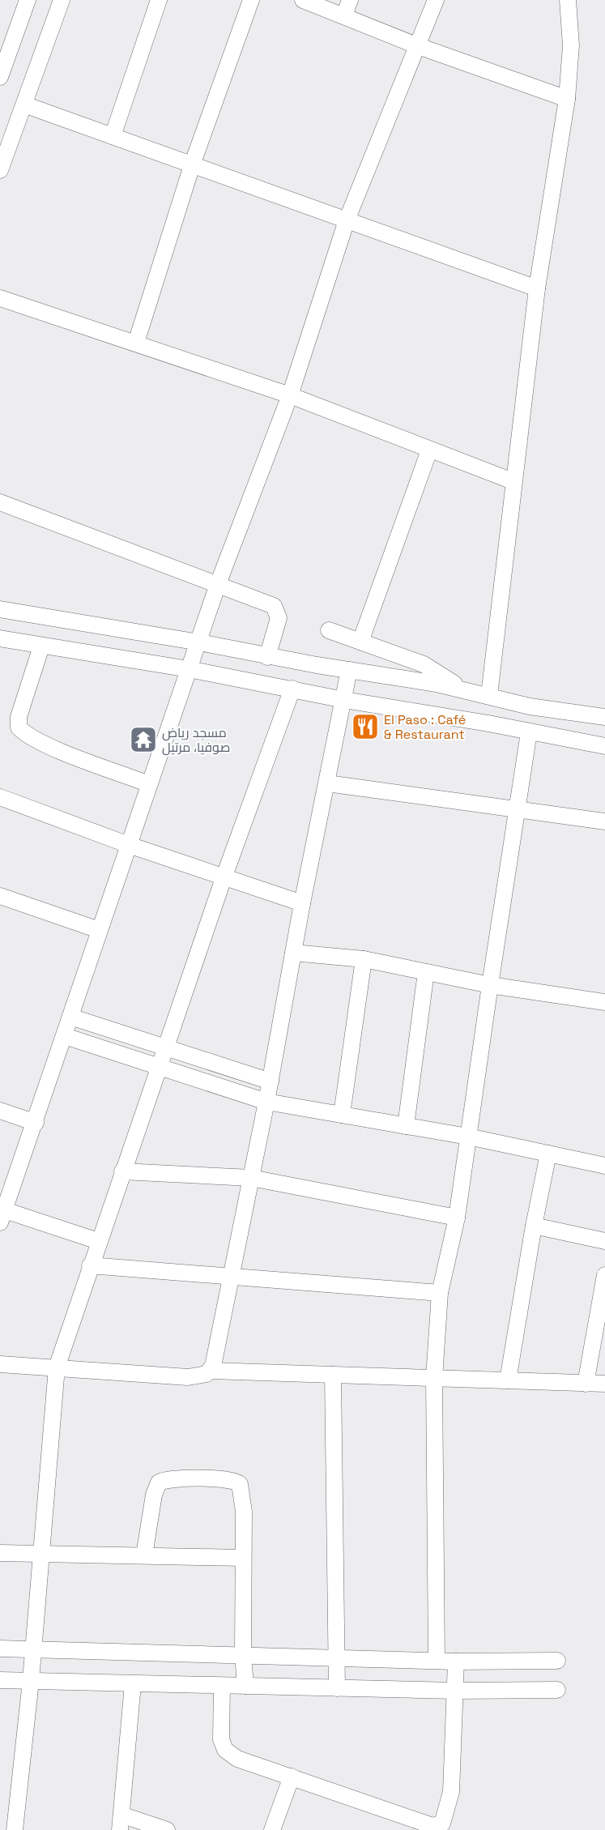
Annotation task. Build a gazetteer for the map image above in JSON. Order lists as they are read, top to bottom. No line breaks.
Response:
{"places":{"restaurant":["El Paso : Café & Restaurant"],"temple":["مسجد رياض صوفيا، مرتیل"]}}
